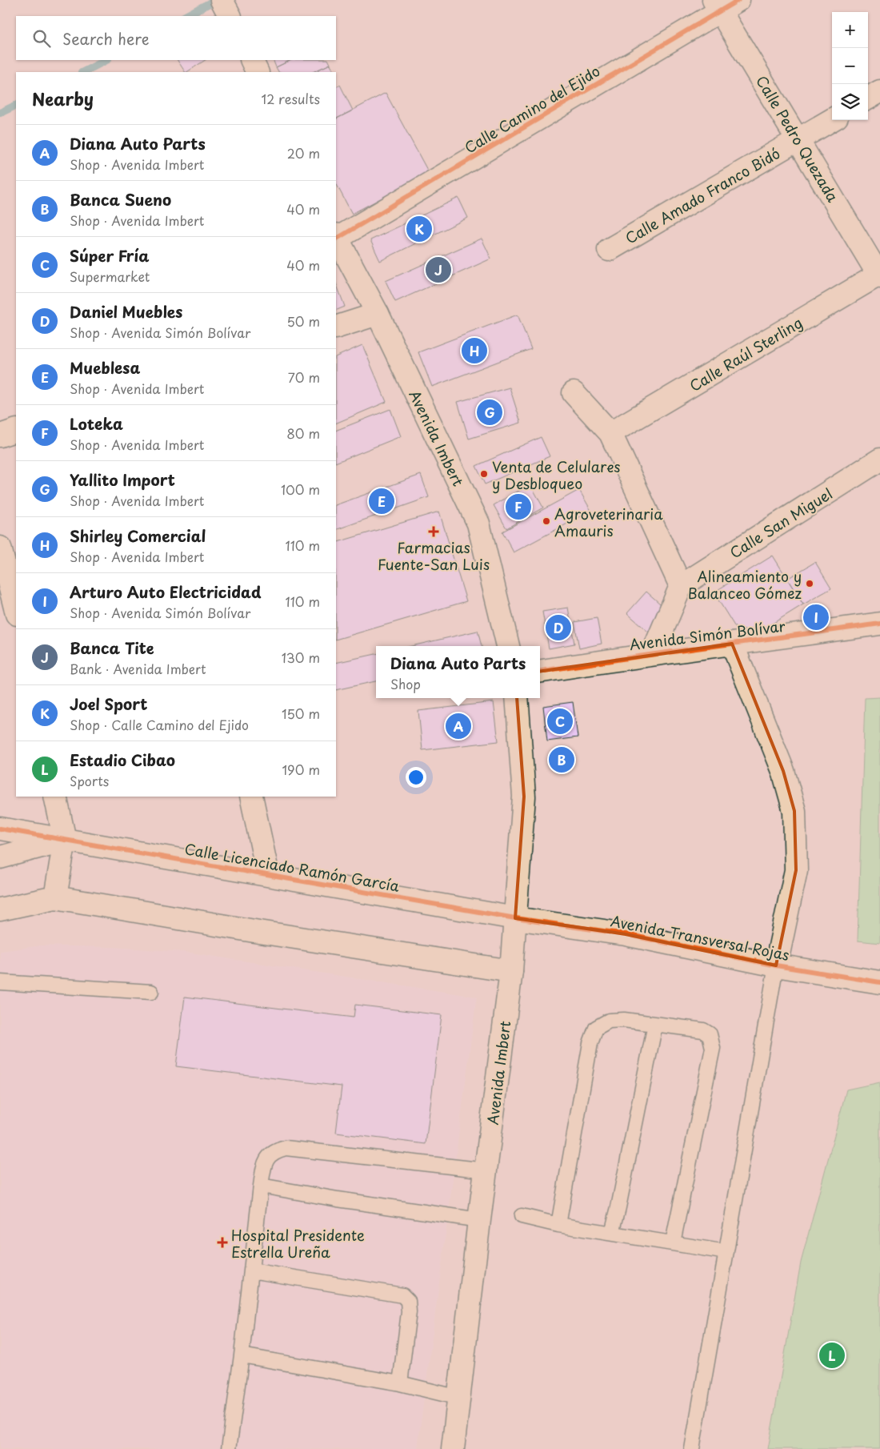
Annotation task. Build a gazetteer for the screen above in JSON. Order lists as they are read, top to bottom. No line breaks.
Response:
{"streets":{"street":["Calle Camino del Ejido","Calle Pedro Quezada","Calle Amado Franco Bidó","Calle Raúl Sterling","Avenida Imbert","Calle San Miguel","Avenida Simón Bolívar","Calle Licenciado Ramón García","Avenida Transversal Rojas"]},"crossings":[["Calle Camino del Ejido","Calle Pedro Quezada"],["Calle Camino del Ejido","Avenida Imbert"],["Calle Pedro Quezada","Calle Amado Franco Bidó"],["Calle Pedro Quezada","Calle Raúl Sterling"],["Avenida Imbert","Calle Licenciado Ramón García"],["Avenida Imbert","Avenida Transversal Rojas"],["Calle Licenciado Ramón García","Avenida Transversal Rojas"]],"places":{"other":["Venta de Celulares y Desbloqueo","Agroveterinaria Amauris","Alineamiento y Balanceo Gómez"],"health":["Farmacias Fuente-San Luis","Hospital Presidente Estrella Ureña"]},"page":{"map_buttons":["+","−"],"search":"Search here","heading":["Nearby","12 results"],"list":[{"mark":"A","name":"Diana Auto Parts","note":"Shop · Avenida Imbert","value":"20 m"},{"mark":"B","name":"Banca Sueno","note":"Shop · Avenida Imbert","value":"40 m"},{"mark":"C","name":"Súper Fría","note":"Supermarket","value":"40 m"},{"mark":"D","name":"Daniel Muebles","note":"Shop · Avenida Simón Bolívar","value":"50 m"},{"mark":"E","name":"Mueblesa","note":"Shop · Avenida Imbert","value":"70 m"},{"mark":"F","name":"Loteka","note":"Shop · Avenida Imbert","value":"80 m"},{"mark":"G","name":"Yallito Import","note":"Shop · Avenida Imbert","value":"100 m"},{"mark":"H","name":"Shirley Comercial","note":"Shop · Avenida Imbert","value":"110 m"},{"mark":"I","name":"Arturo Auto Electricidad","note":"Shop · Avenida Simón Bolívar","value":"110 m"},{"mark":"J","name":"Banca Tite","note":"Bank · Avenida Imbert","value":"130 m"},{"mark":"K","name":"Joel Sport","note":"Shop · Calle Camino del Ejido","value":"150 m"},{"mark":"L","name":"Estadio Cibao","note":"Sports","value":"190 m"}],"pins":["K","J","H","G","E","F","I","D","C","A","B","L"],"popup":["Diana Auto Parts","Shop"]}}
